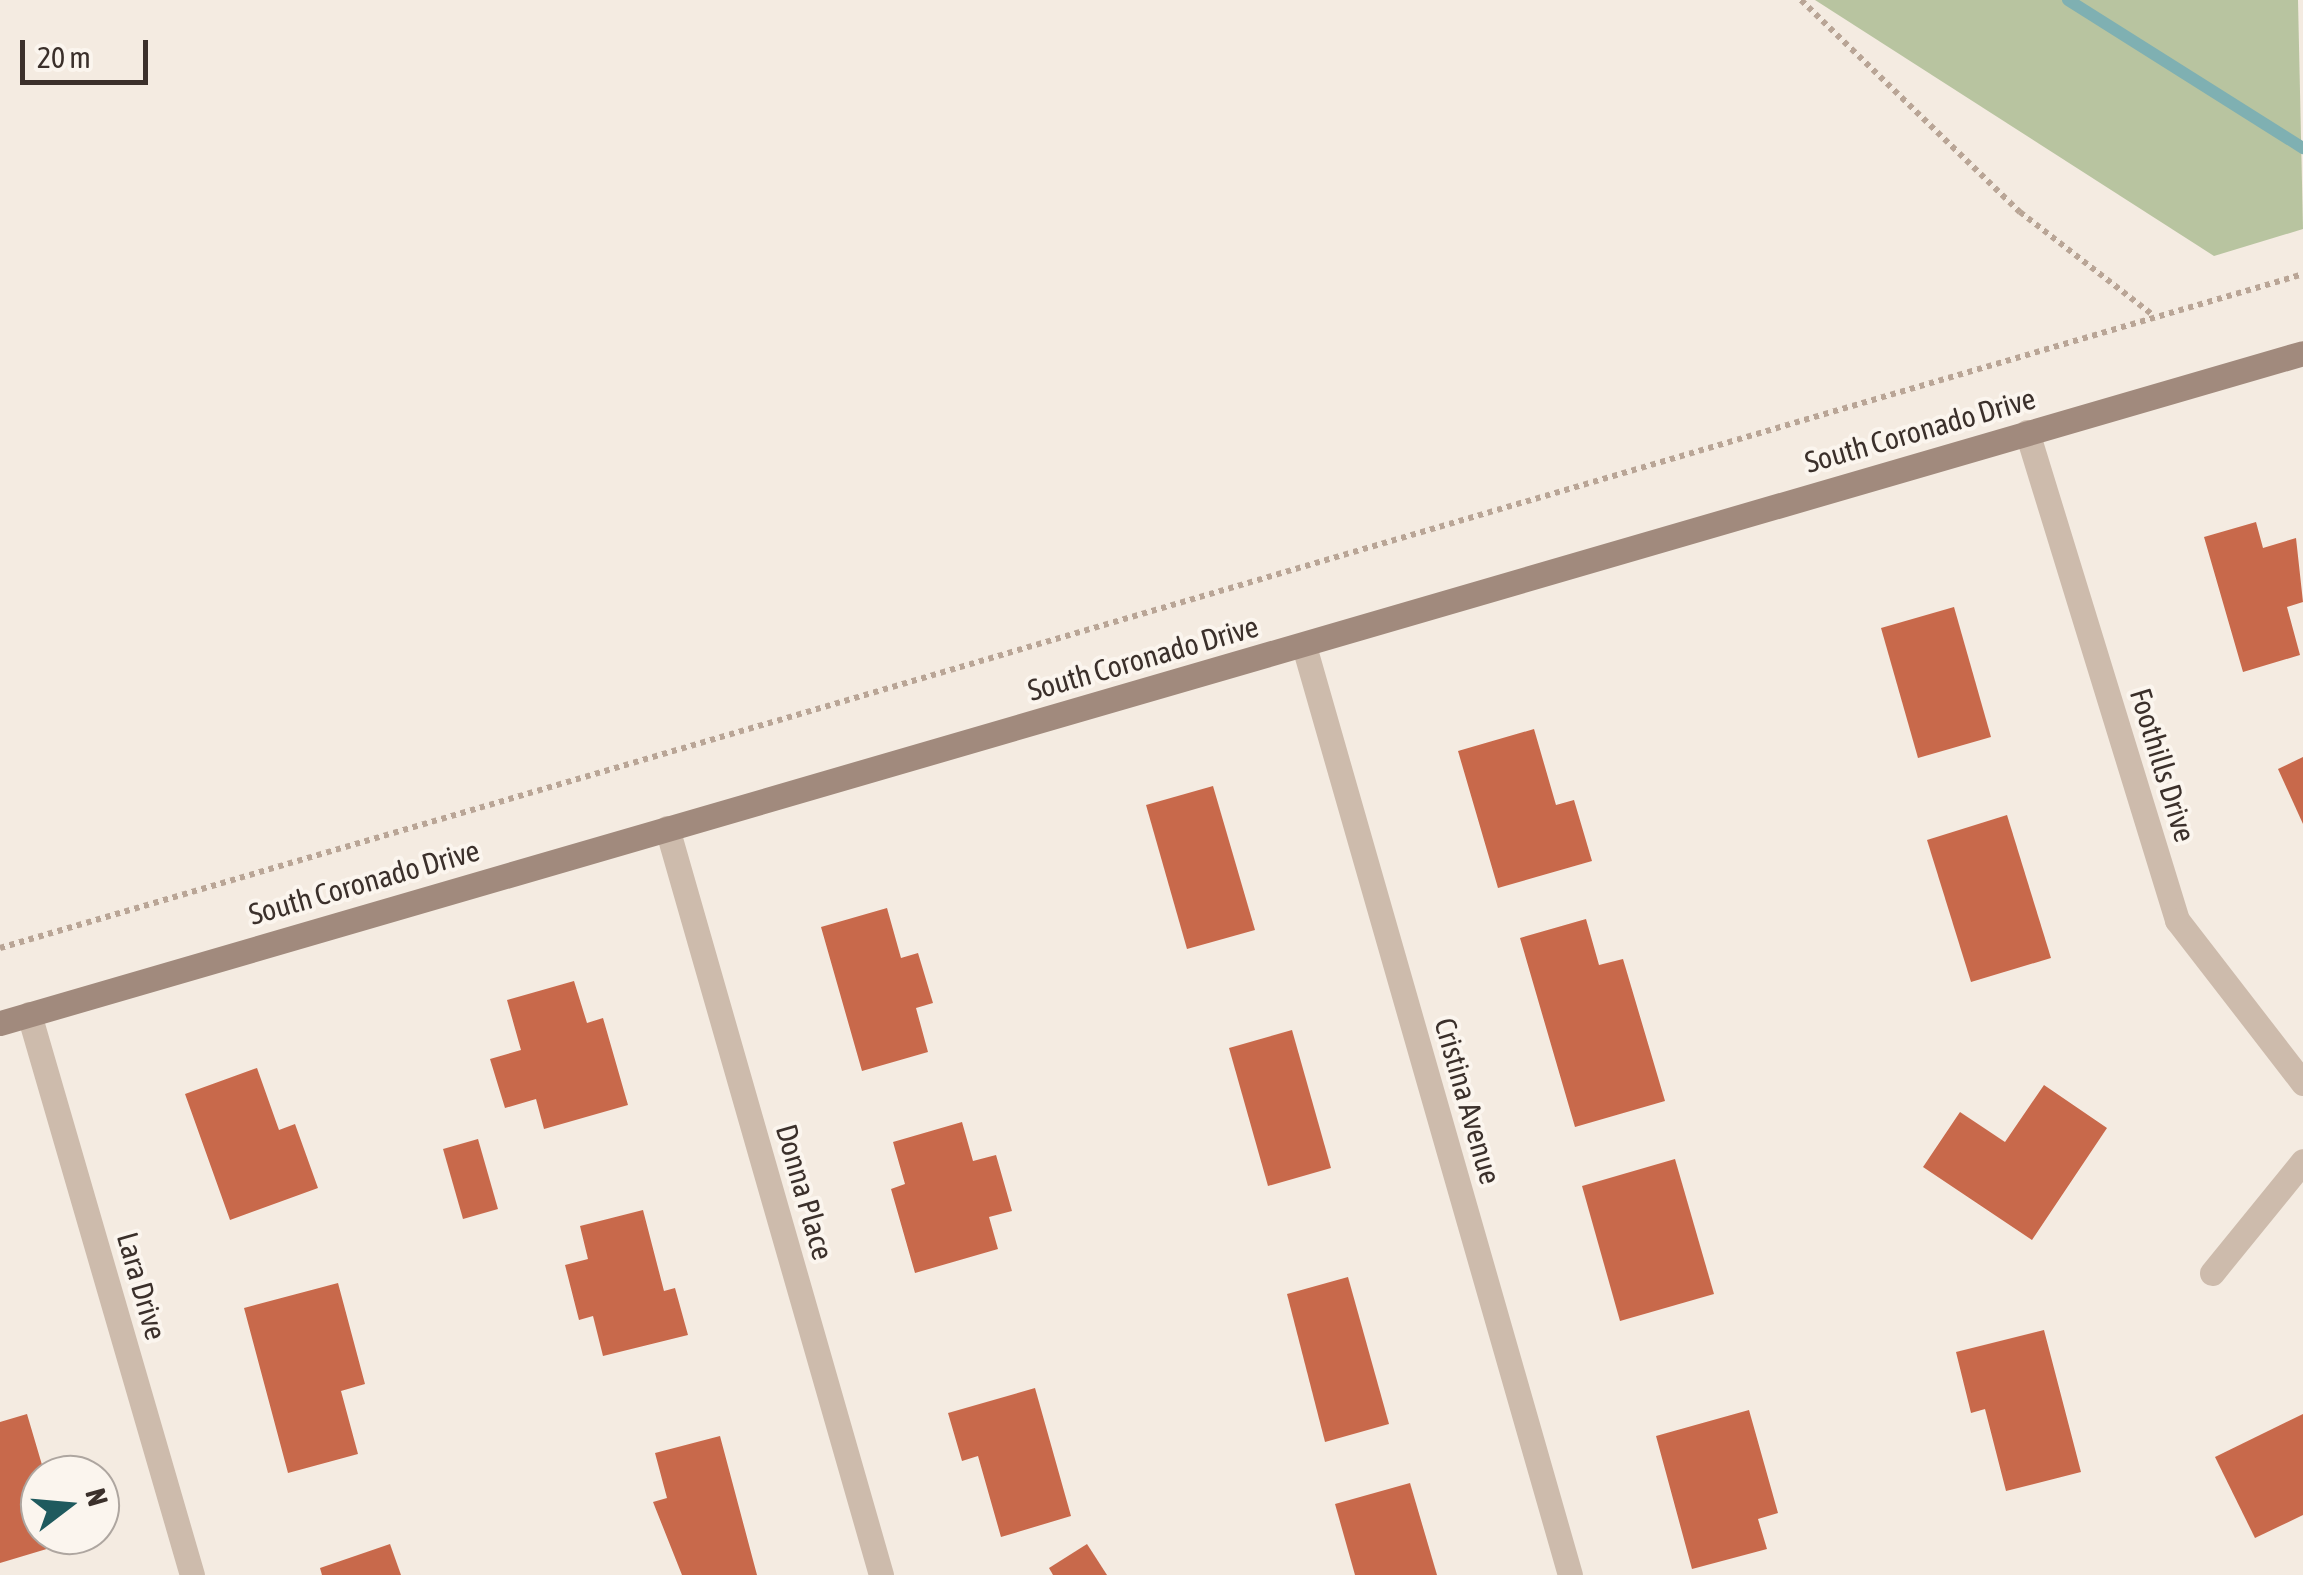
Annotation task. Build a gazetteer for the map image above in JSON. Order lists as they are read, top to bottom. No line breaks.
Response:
{"streets":{"street":["South Coronado Drive","Foothills Drive","Cristina Avenue","Donna Place","Lara Drive"]},"crossings":[["South Coronado Drive","Foothills Drive"],["South Coronado Drive","Cristina Avenue"],["South Coronado Drive","Donna Place"],["South Coronado Drive","Lara Drive"]],"scale_bar":"20 m","north":"right"}
